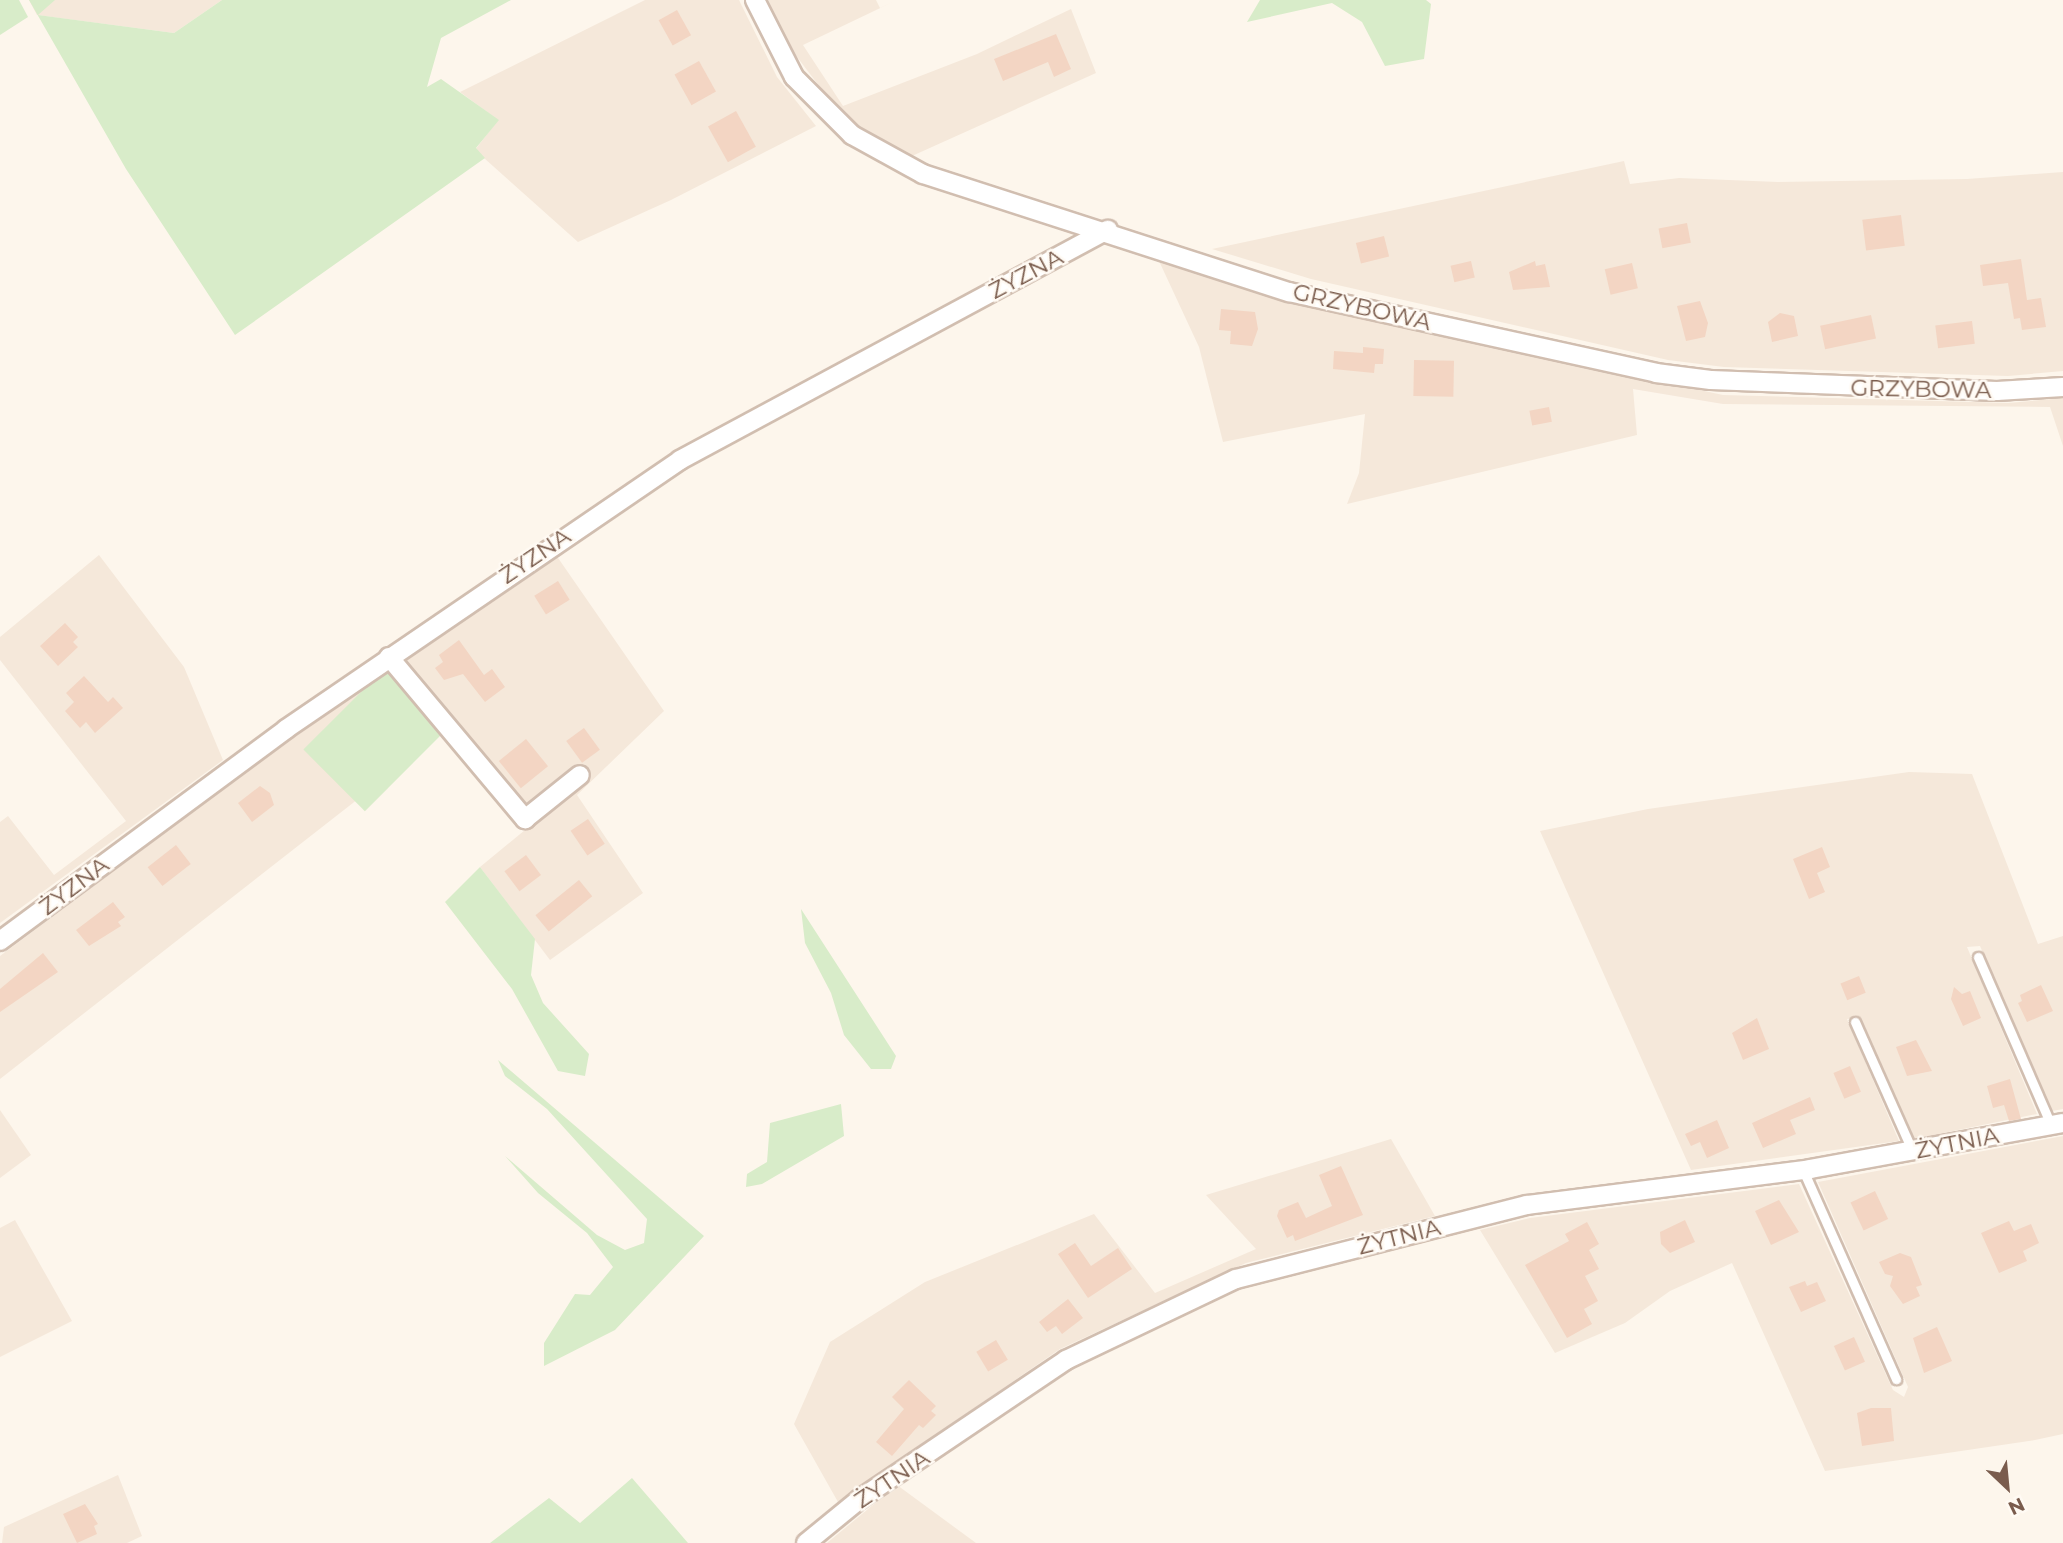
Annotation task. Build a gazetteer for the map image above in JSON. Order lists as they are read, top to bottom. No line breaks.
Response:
{"streets":{"street":["ŻYZNA","GRZYBOWA","ŻYTNIA"]},"crossings":[["ŻYZNA","GRZYBOWA"]],"north":"bottom right"}
